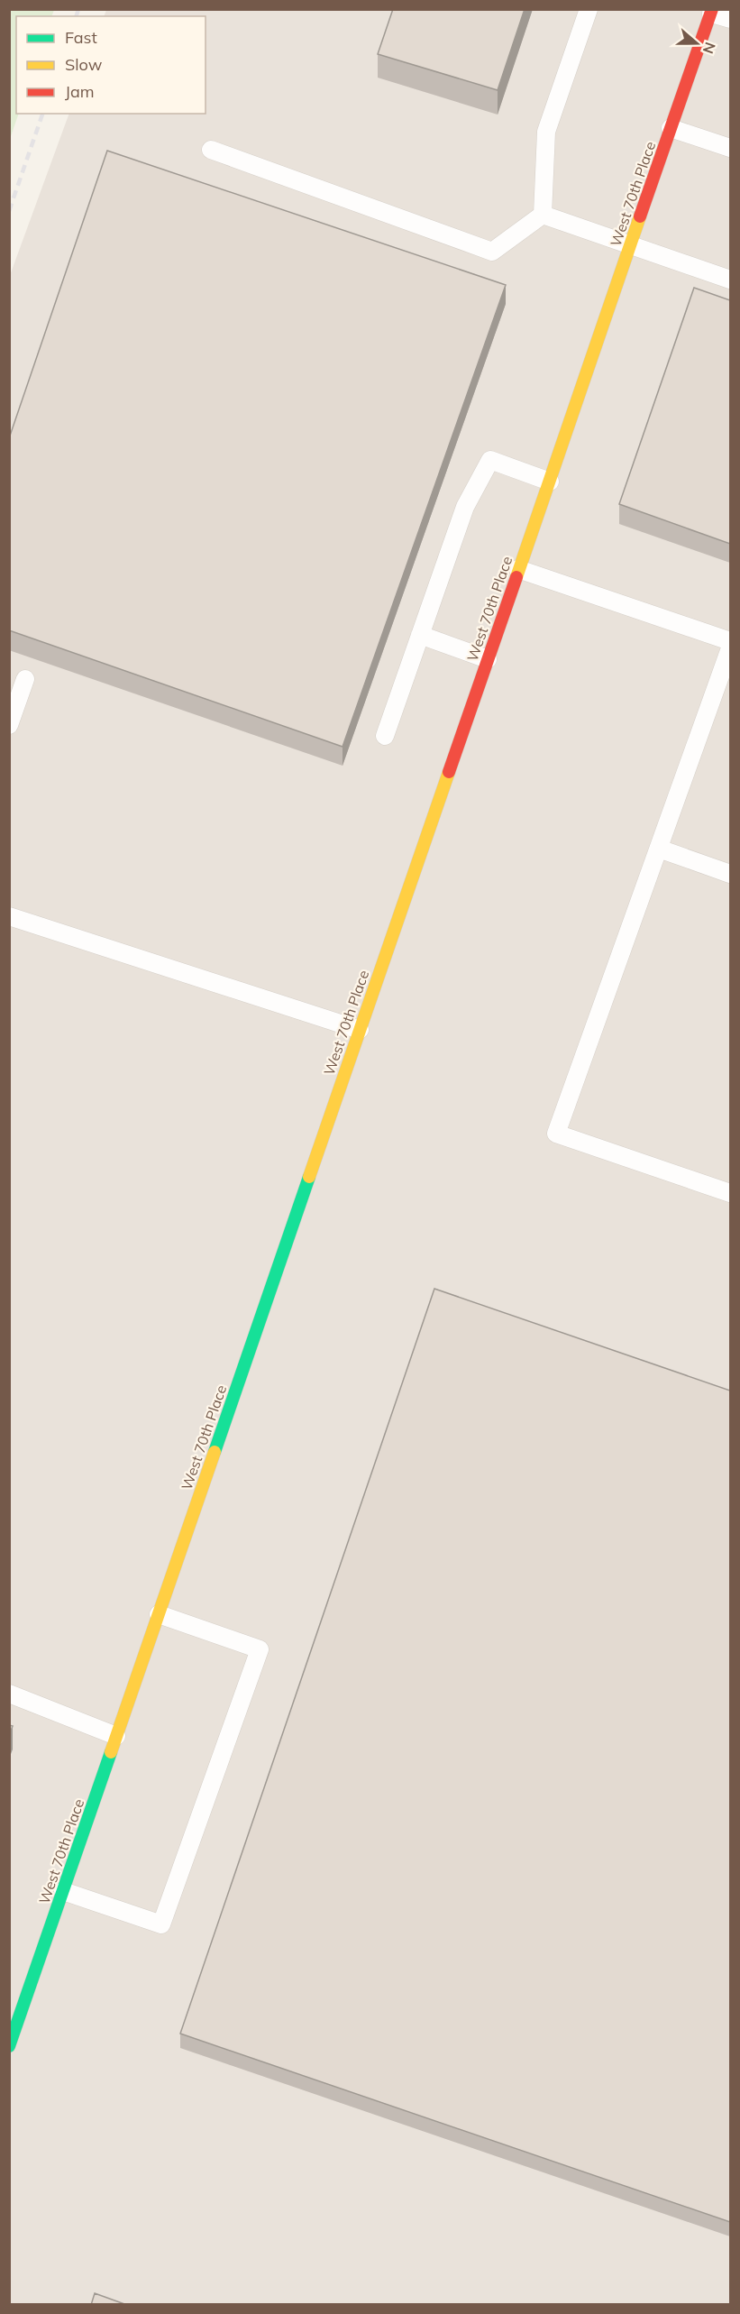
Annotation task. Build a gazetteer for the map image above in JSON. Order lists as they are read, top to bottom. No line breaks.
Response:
{"streets":{"street":["West 70th Place"]},"legend":["Fast","Slow","Jam"],"north":"right"}
